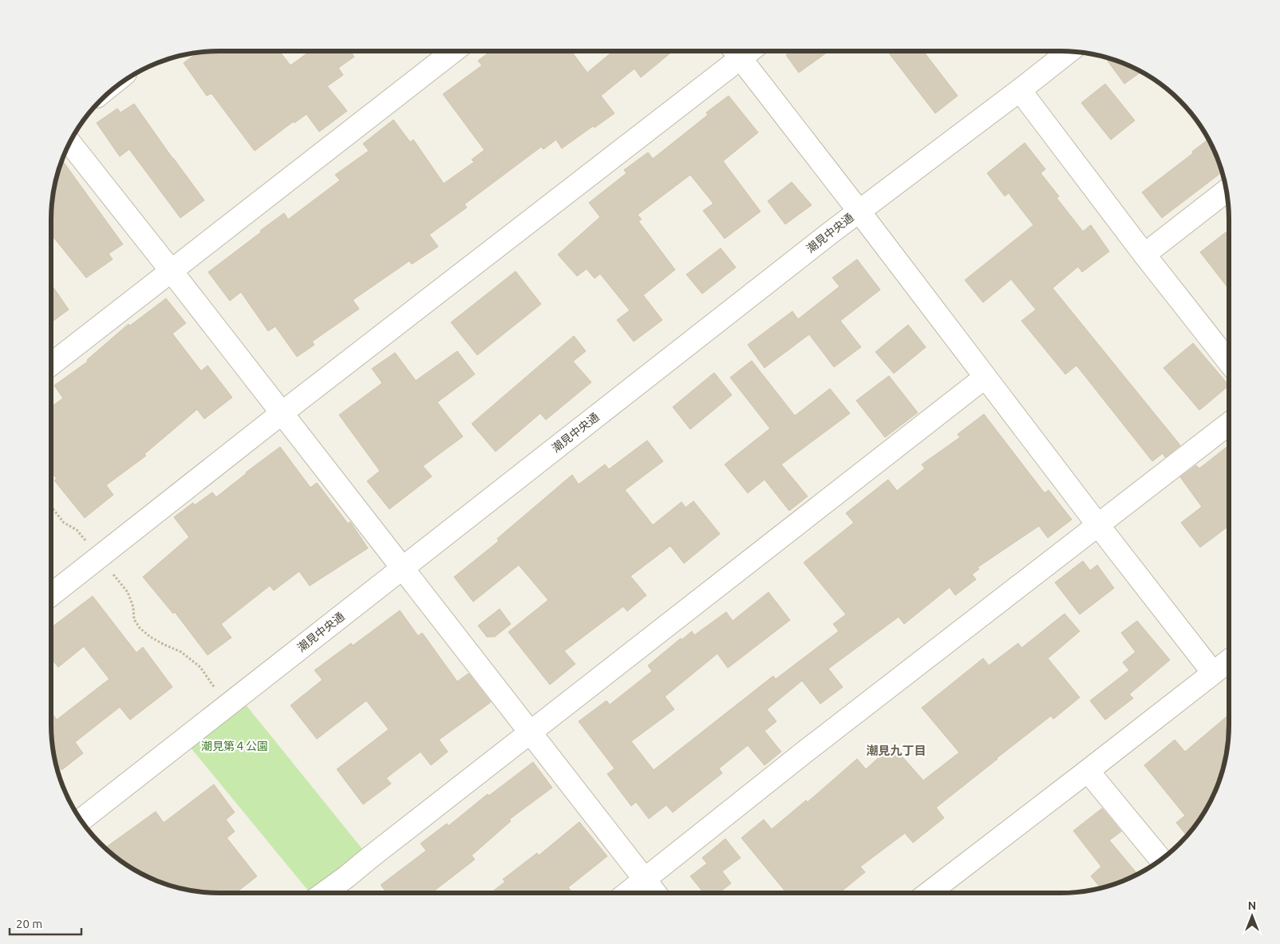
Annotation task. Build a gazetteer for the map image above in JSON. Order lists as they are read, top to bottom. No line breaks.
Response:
{"streets":{"street":["潮見中央通"]},"districts":["潮見九丁目"],"parks":["潮見第４公園"],"scale_bar":"20 m","north":"top"}
